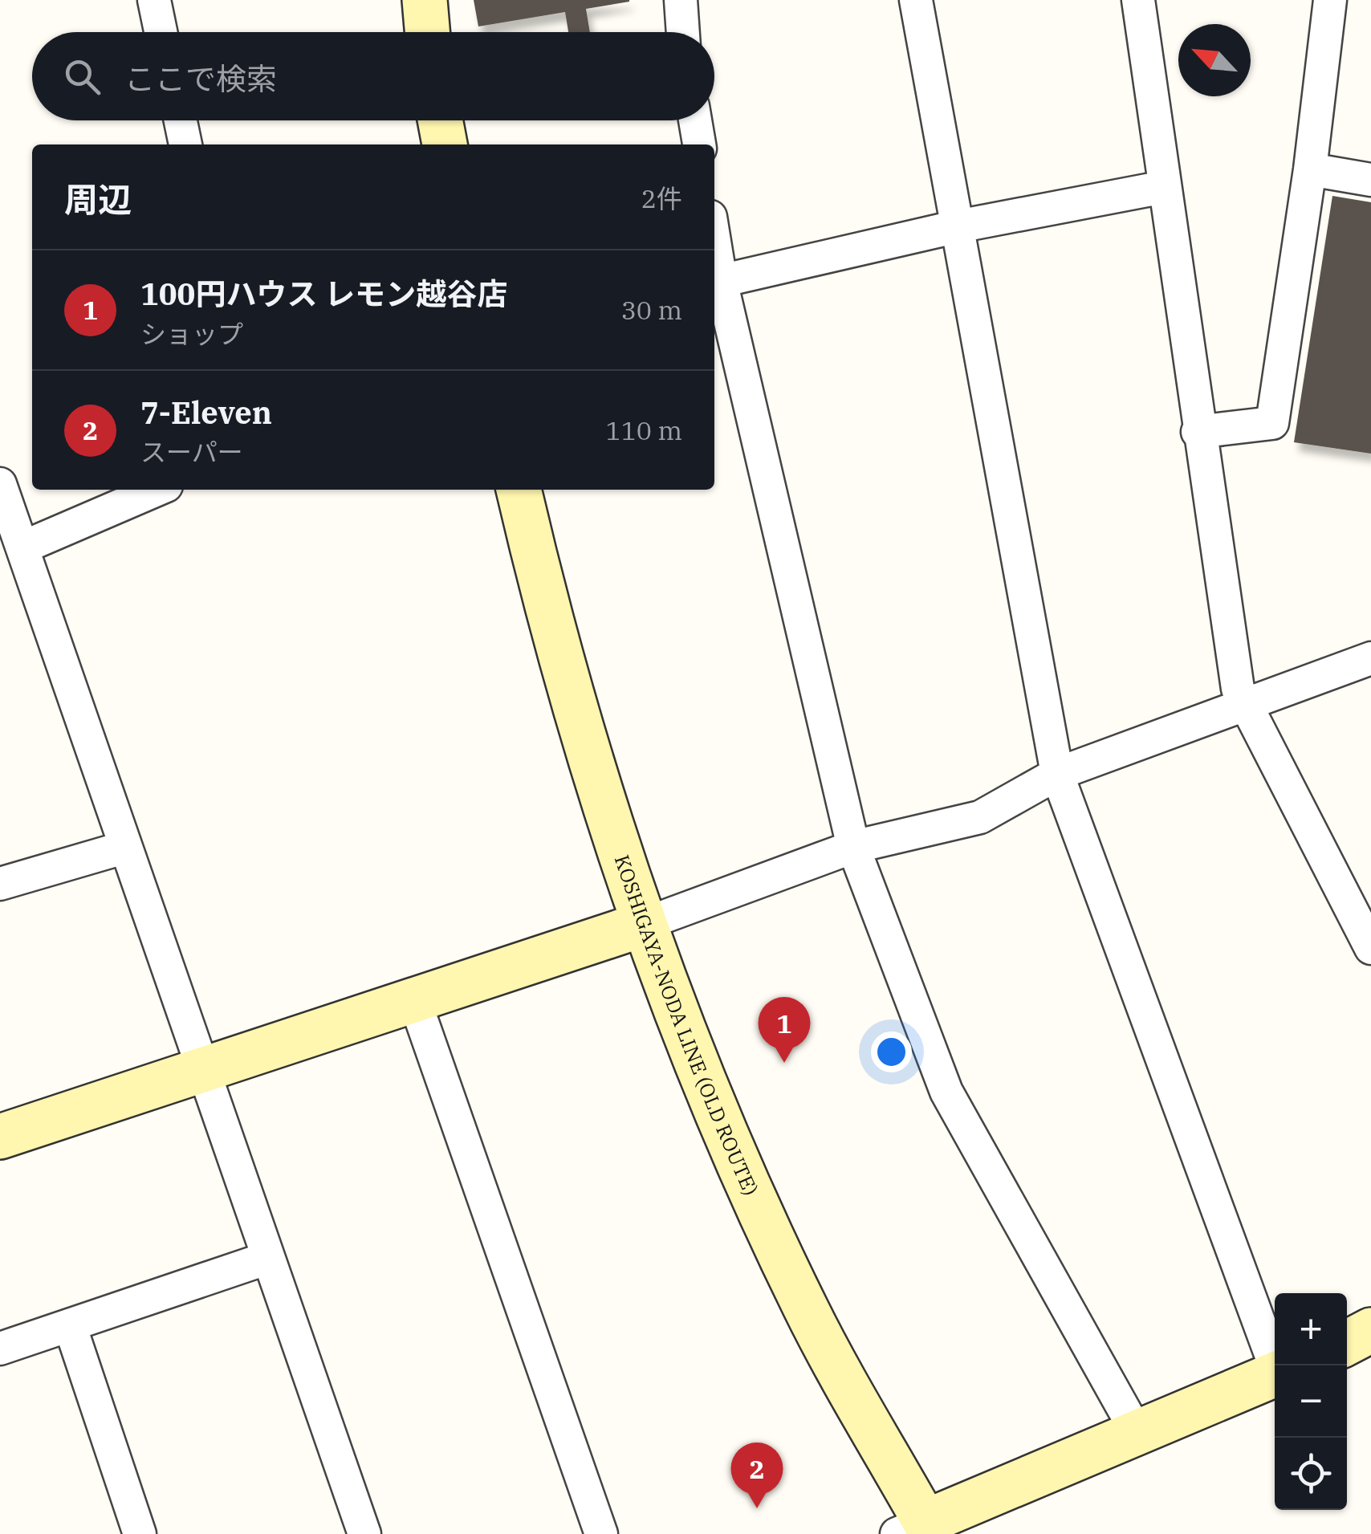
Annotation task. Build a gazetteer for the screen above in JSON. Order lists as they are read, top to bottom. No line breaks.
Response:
{"streets":{"street":["KOSHIGAYA-NODA LINE (OLD ROUTE)"]},"north":"top left","page":{"search":"ここで検索","heading":["周辺","2件"],"list":[{"mark":"1","name":"100円ハウス レモン越谷店","note":"ショップ","value":"30 m"},{"mark":"2","name":"7-Eleven","note":"スーパー","value":"110 m"}],"pins":["1","2"],"map_buttons":["+","−"]}}
